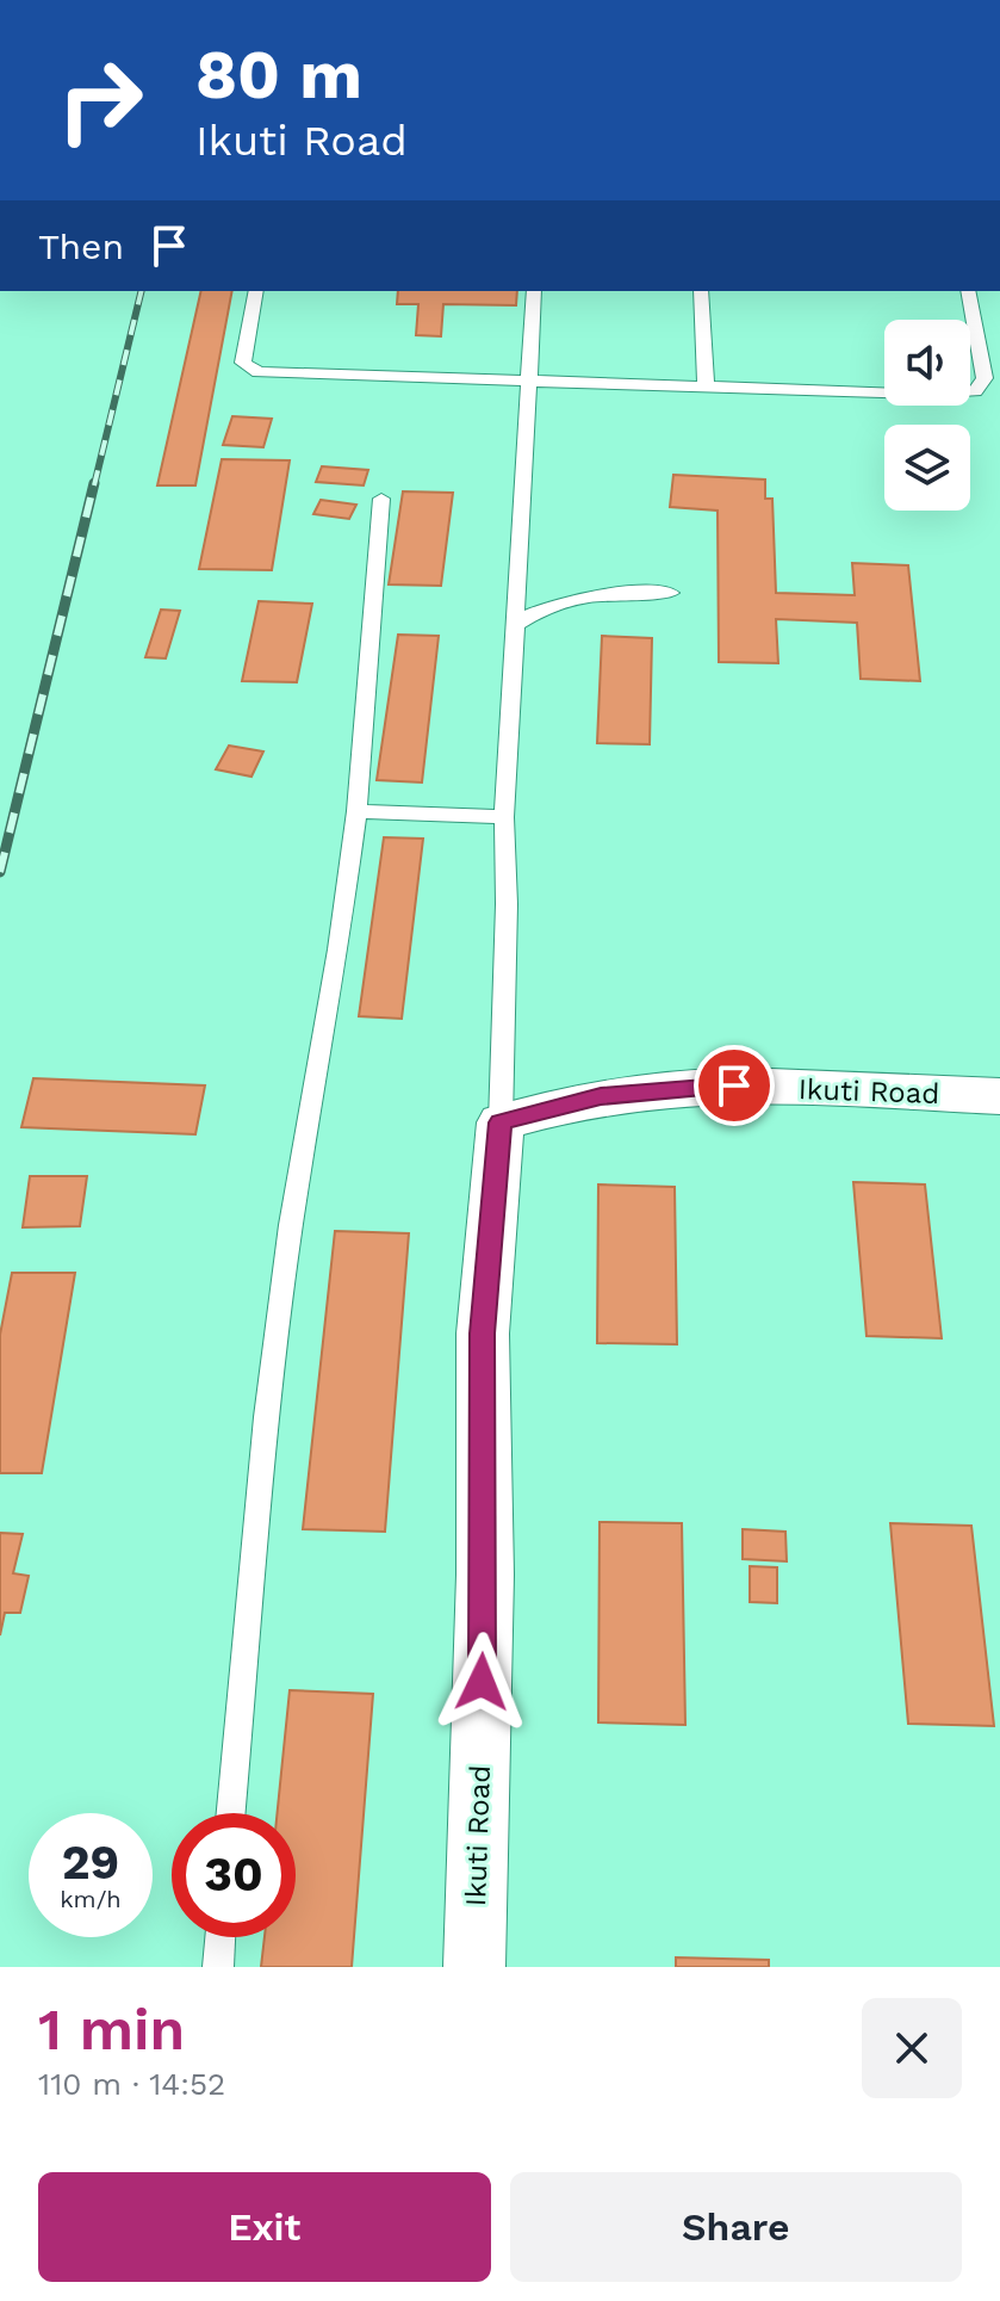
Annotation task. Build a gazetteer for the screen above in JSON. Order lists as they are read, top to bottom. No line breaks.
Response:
{"streets":{"street":["Ikuti Road"]},"page":{"turn":["80 m","Ikuti Road"],"then":"Then","speed":"29 km/h","limit":"30","heading":["1 min","110 m · 14:52"],"buttons":["Exit","Share"]}}
